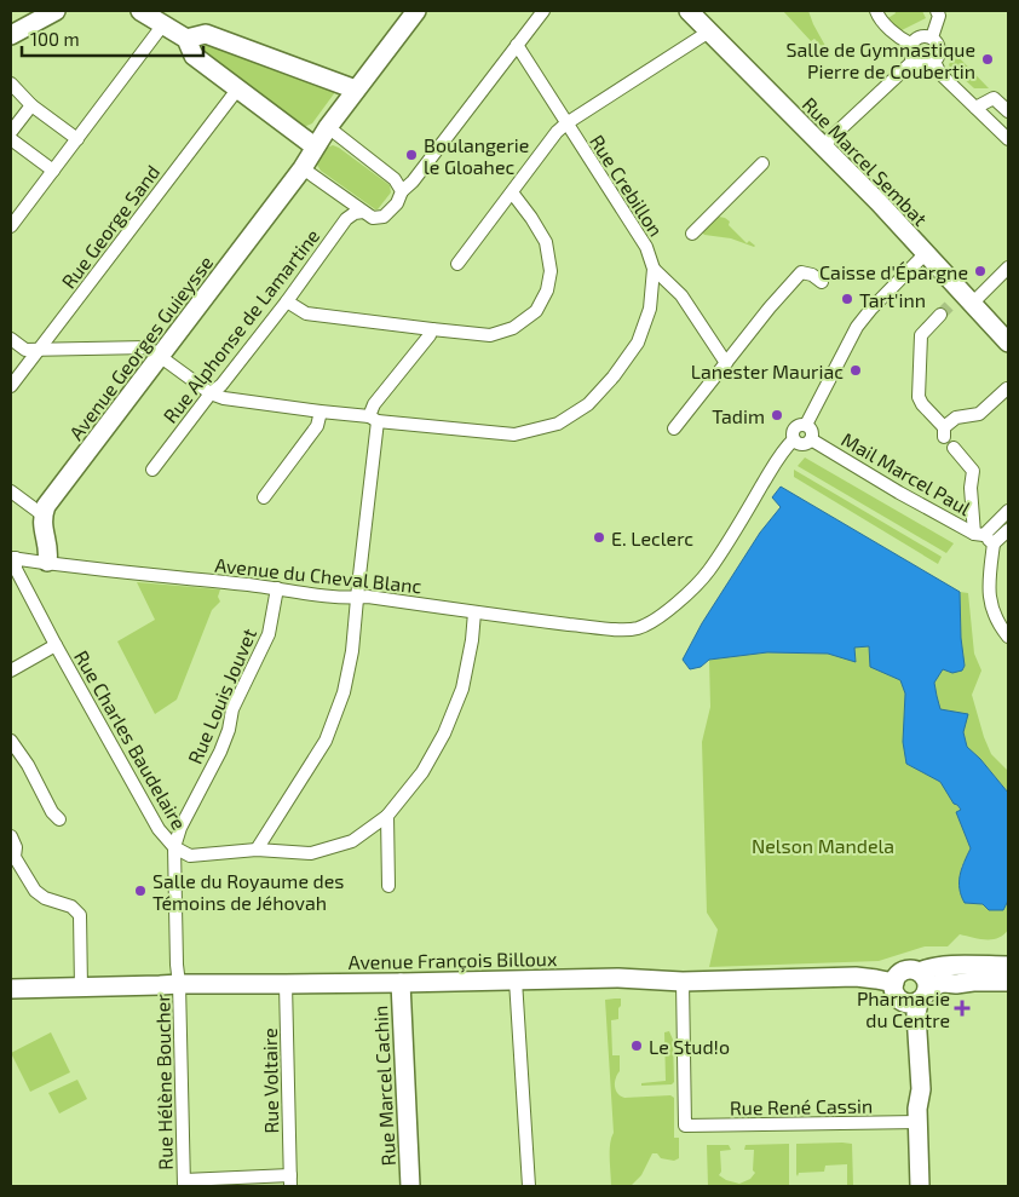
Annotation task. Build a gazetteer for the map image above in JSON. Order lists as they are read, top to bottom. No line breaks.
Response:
{"streets":{"street":["Rue Marcel Sembat","Rue Crebillon","Rue George Sand","Rue Alphonse de Lamartine","Avenue Georges Guieysse","Mail Marcel Paul","Avenue du Cheval Blanc","Rue Louis Jouvet","Rue Charles Baudelaire","Avenue François Billoux","Rue Voltaire","Rue Hélène Boucher","Rue Marcel Cachin","Rue René Cassin"]},"crossings":[["Rue Crebillon","Rue Alphonse de Lamartine"],["Mail Marcel Paul","Avenue du Cheval Blanc"],["Avenue du Cheval Blanc","Rue Louis Jouvet"],["Avenue du Cheval Blanc","Rue Charles Baudelaire"],["Rue Louis Jouvet","Rue Charles Baudelaire"],["Rue Charles Baudelaire","Avenue François Billoux"],["Rue Charles Baudelaire","Rue Hélène Boucher"],["Avenue François Billoux","Rue Voltaire"],["Avenue François Billoux","Rue Hélène Boucher"],["Avenue François Billoux","Rue Marcel Cachin"],["Avenue François Billoux","Rue René Cassin"],["Rue Voltaire","Rue Hélène Boucher"]],"parks":["Nelson Mandela"],"places":{"other":["Salle de Gymnastique Pierre de Coubertin","Boulangerie le Gloahec","Caisse d'Épargne","Tart'inn","Lanester Mauriac","Tadim","E. Leclerc","Salle du Royaume des Témoins de Jéhovah","Le Stud!o"],"health":["Pharmacie du Centre"]},"scale_bar":"100 m"}
